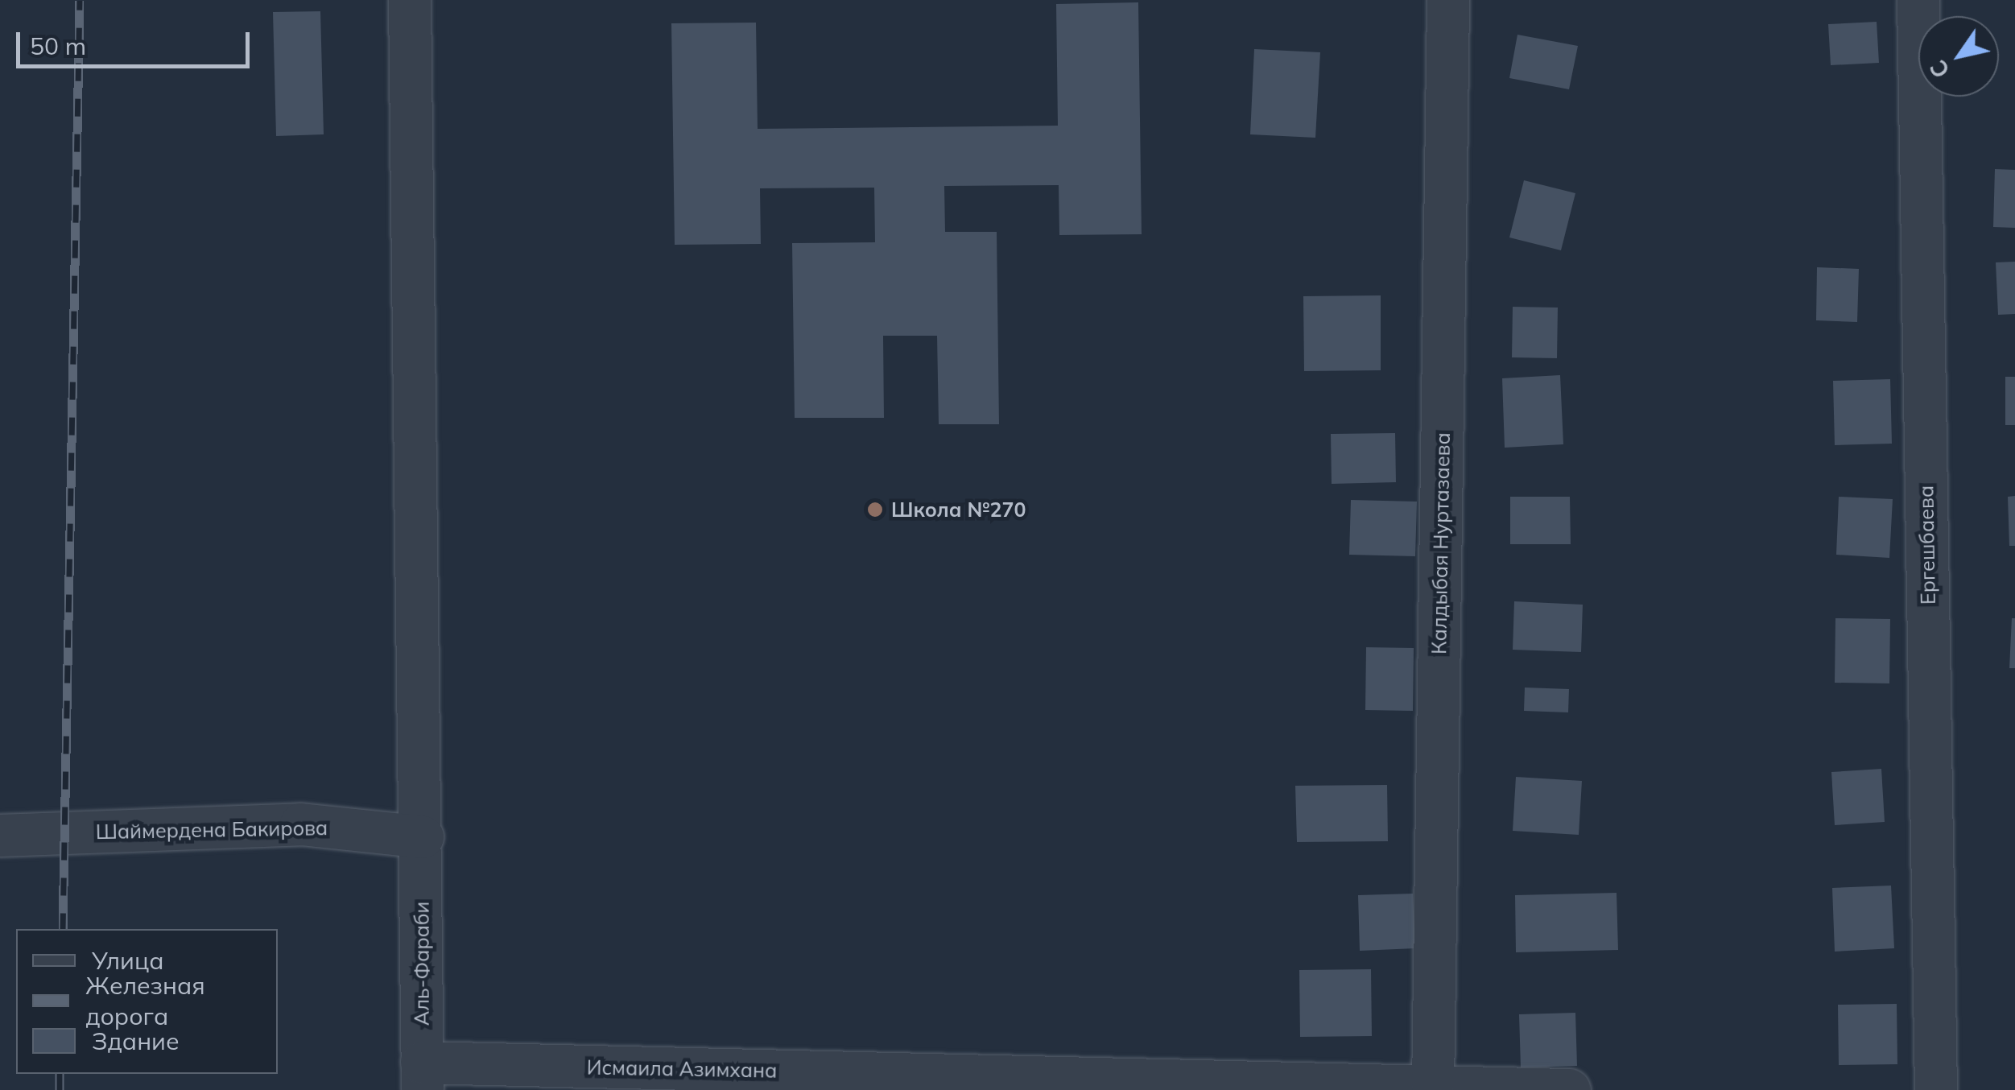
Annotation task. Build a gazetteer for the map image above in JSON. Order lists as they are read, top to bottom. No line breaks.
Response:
{"streets":{"street":["Калдыбая Нуртазаева","Ергешбаева","Шаймердена Бакирова","Аль-Фараби","Исмаила Азимхана"]},"crossings":[["Калдыбая Нуртазаева","Исмаила Азимхана"],["Шаймердена Бакирова","Аль-Фараби"],["Аль-Фараби","Исмаила Азимхана"]],"places":["Школа №270"],"legend":["Улица","Железная дорога","Здание"],"scale_bar":"50 m","north":"bottom left"}
